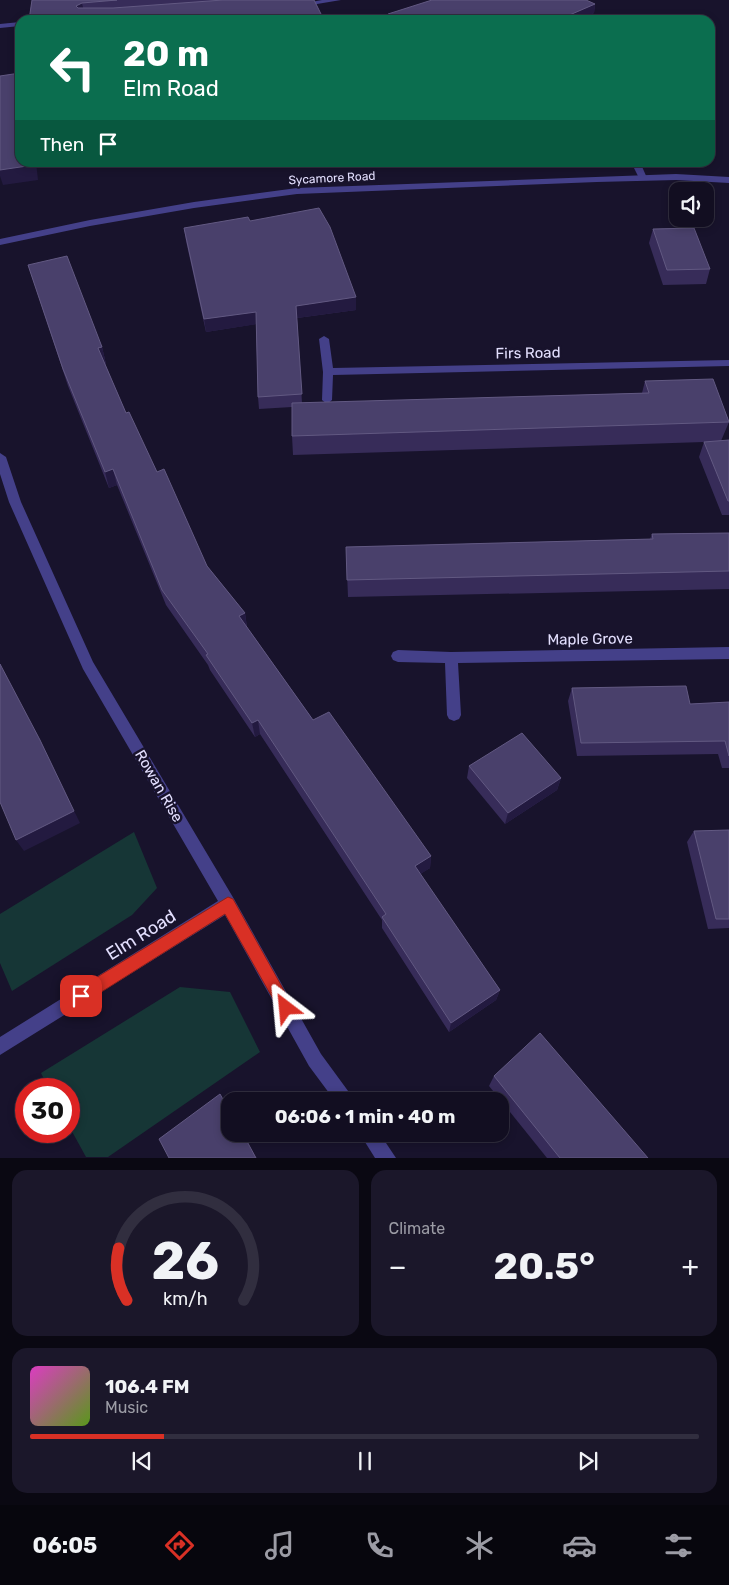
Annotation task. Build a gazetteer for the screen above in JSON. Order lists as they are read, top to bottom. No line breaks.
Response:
{"streets":{"street":["Sycamore Road","Firs Road","Maple Grove","Rowan Rise","Elm Road"]},"crossings":[["Rowan Rise","Elm Road"]],"page":{"turn":["20 m","Elm Road"],"then":"Then","limit":"30","trip":"06:06 · 1 min · 40 m","tile":"Climate","heat":["−","20.5°","+"],"song":["106.4 FM","Music"],"tabs":"06:05","gauge":["26","km/h"]}}
